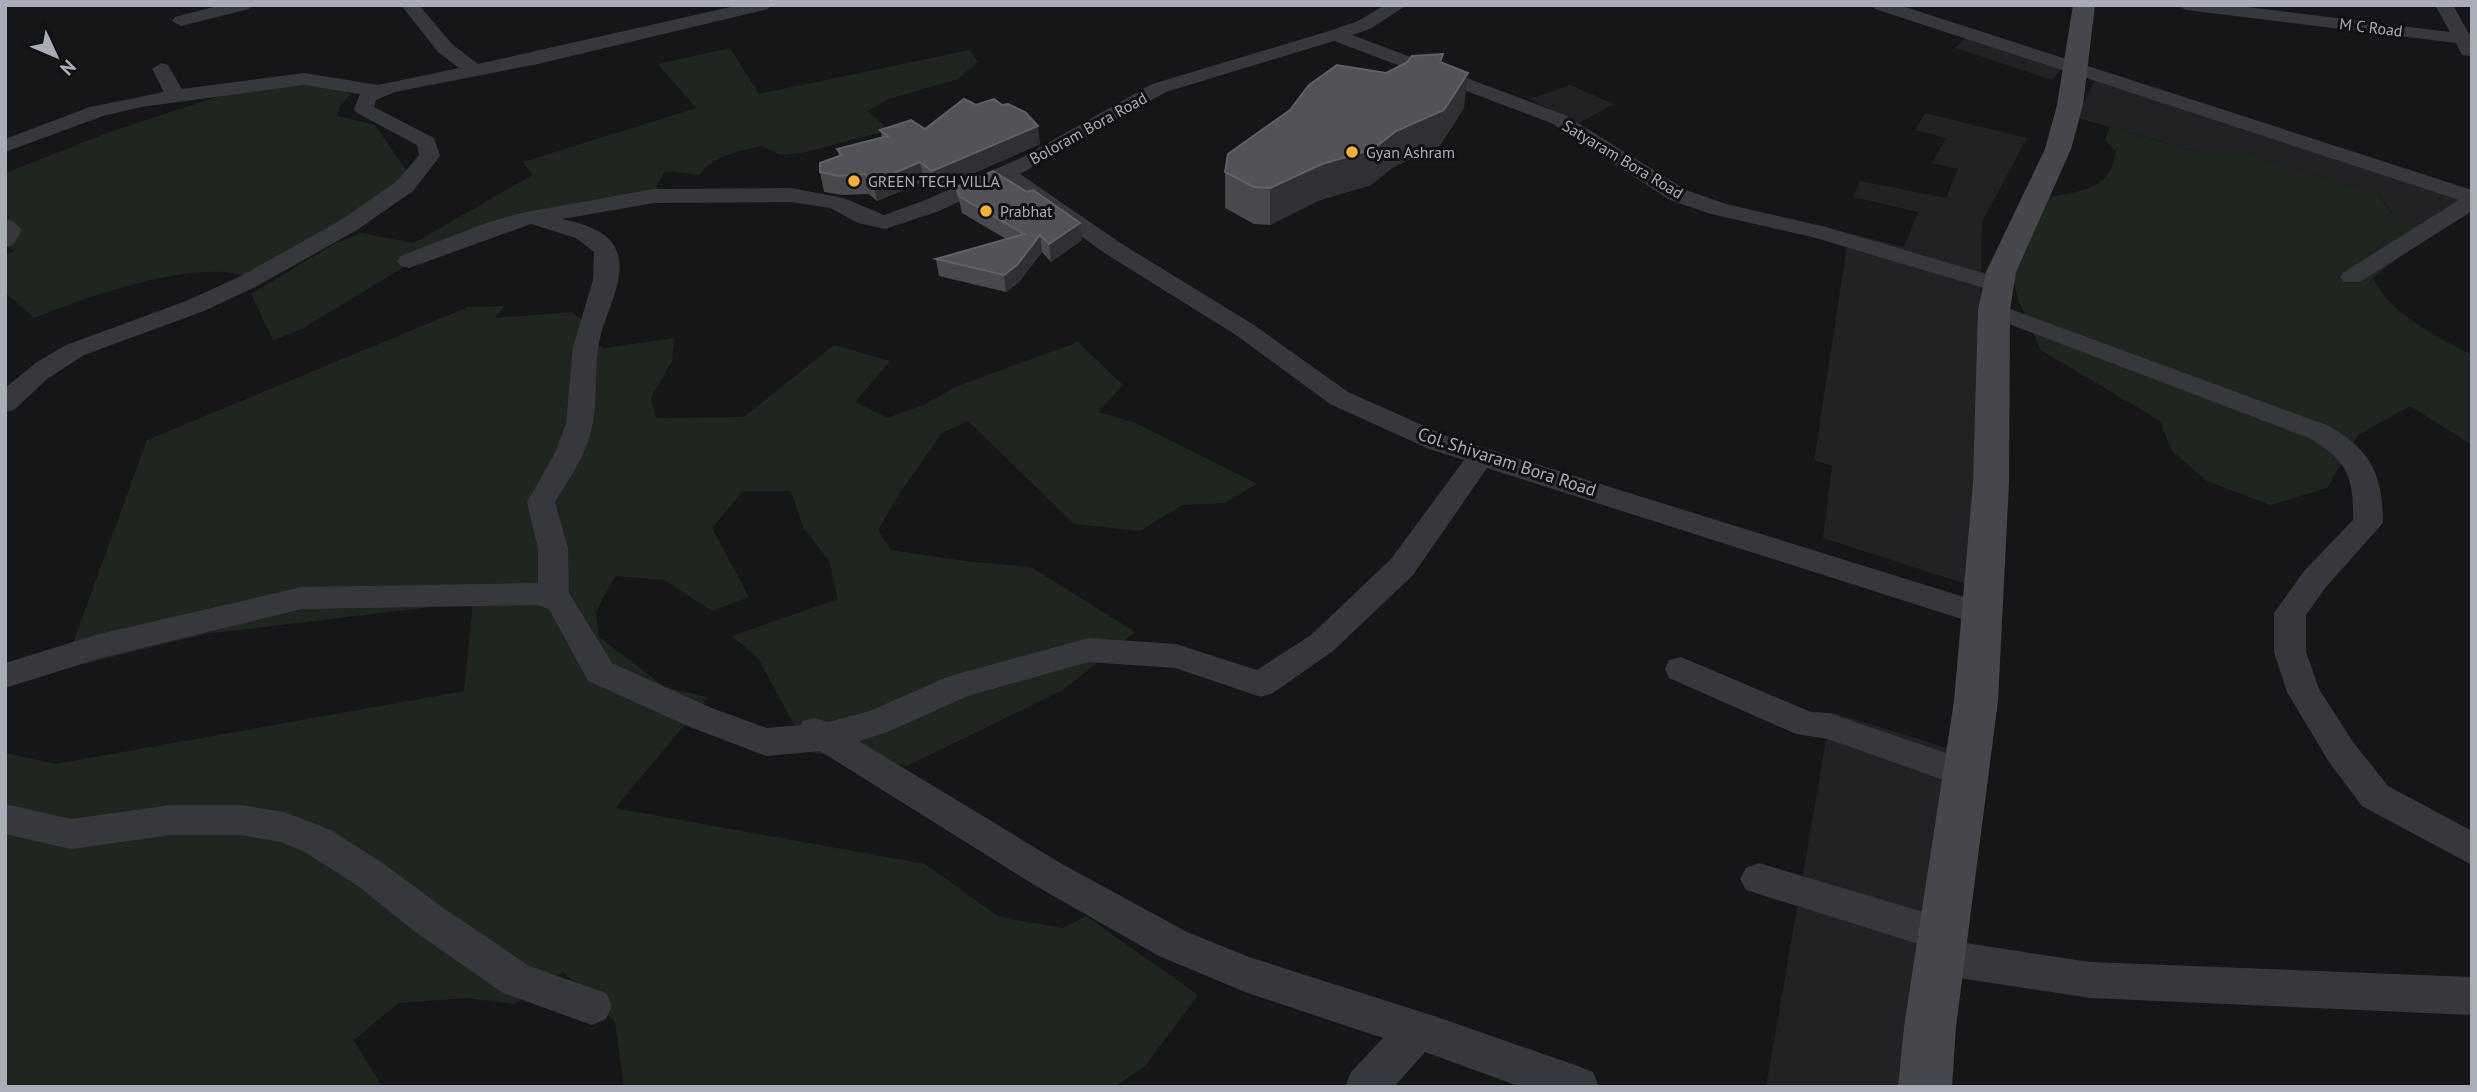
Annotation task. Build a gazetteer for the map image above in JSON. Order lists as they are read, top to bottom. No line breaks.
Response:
{"streets":{"street":["M C Road","Boloram Bora Road","Satyaram Bora Road","Col. Shivaram Bora Road"]},"crossings":[["Boloram Bora Road","Satyaram Bora Road"],["Boloram Bora Road","Col. Shivaram Bora Road"]],"places":["Gyan Ashram","GREEN TECH VILLA","Prabhat"],"north":"bottom right"}
